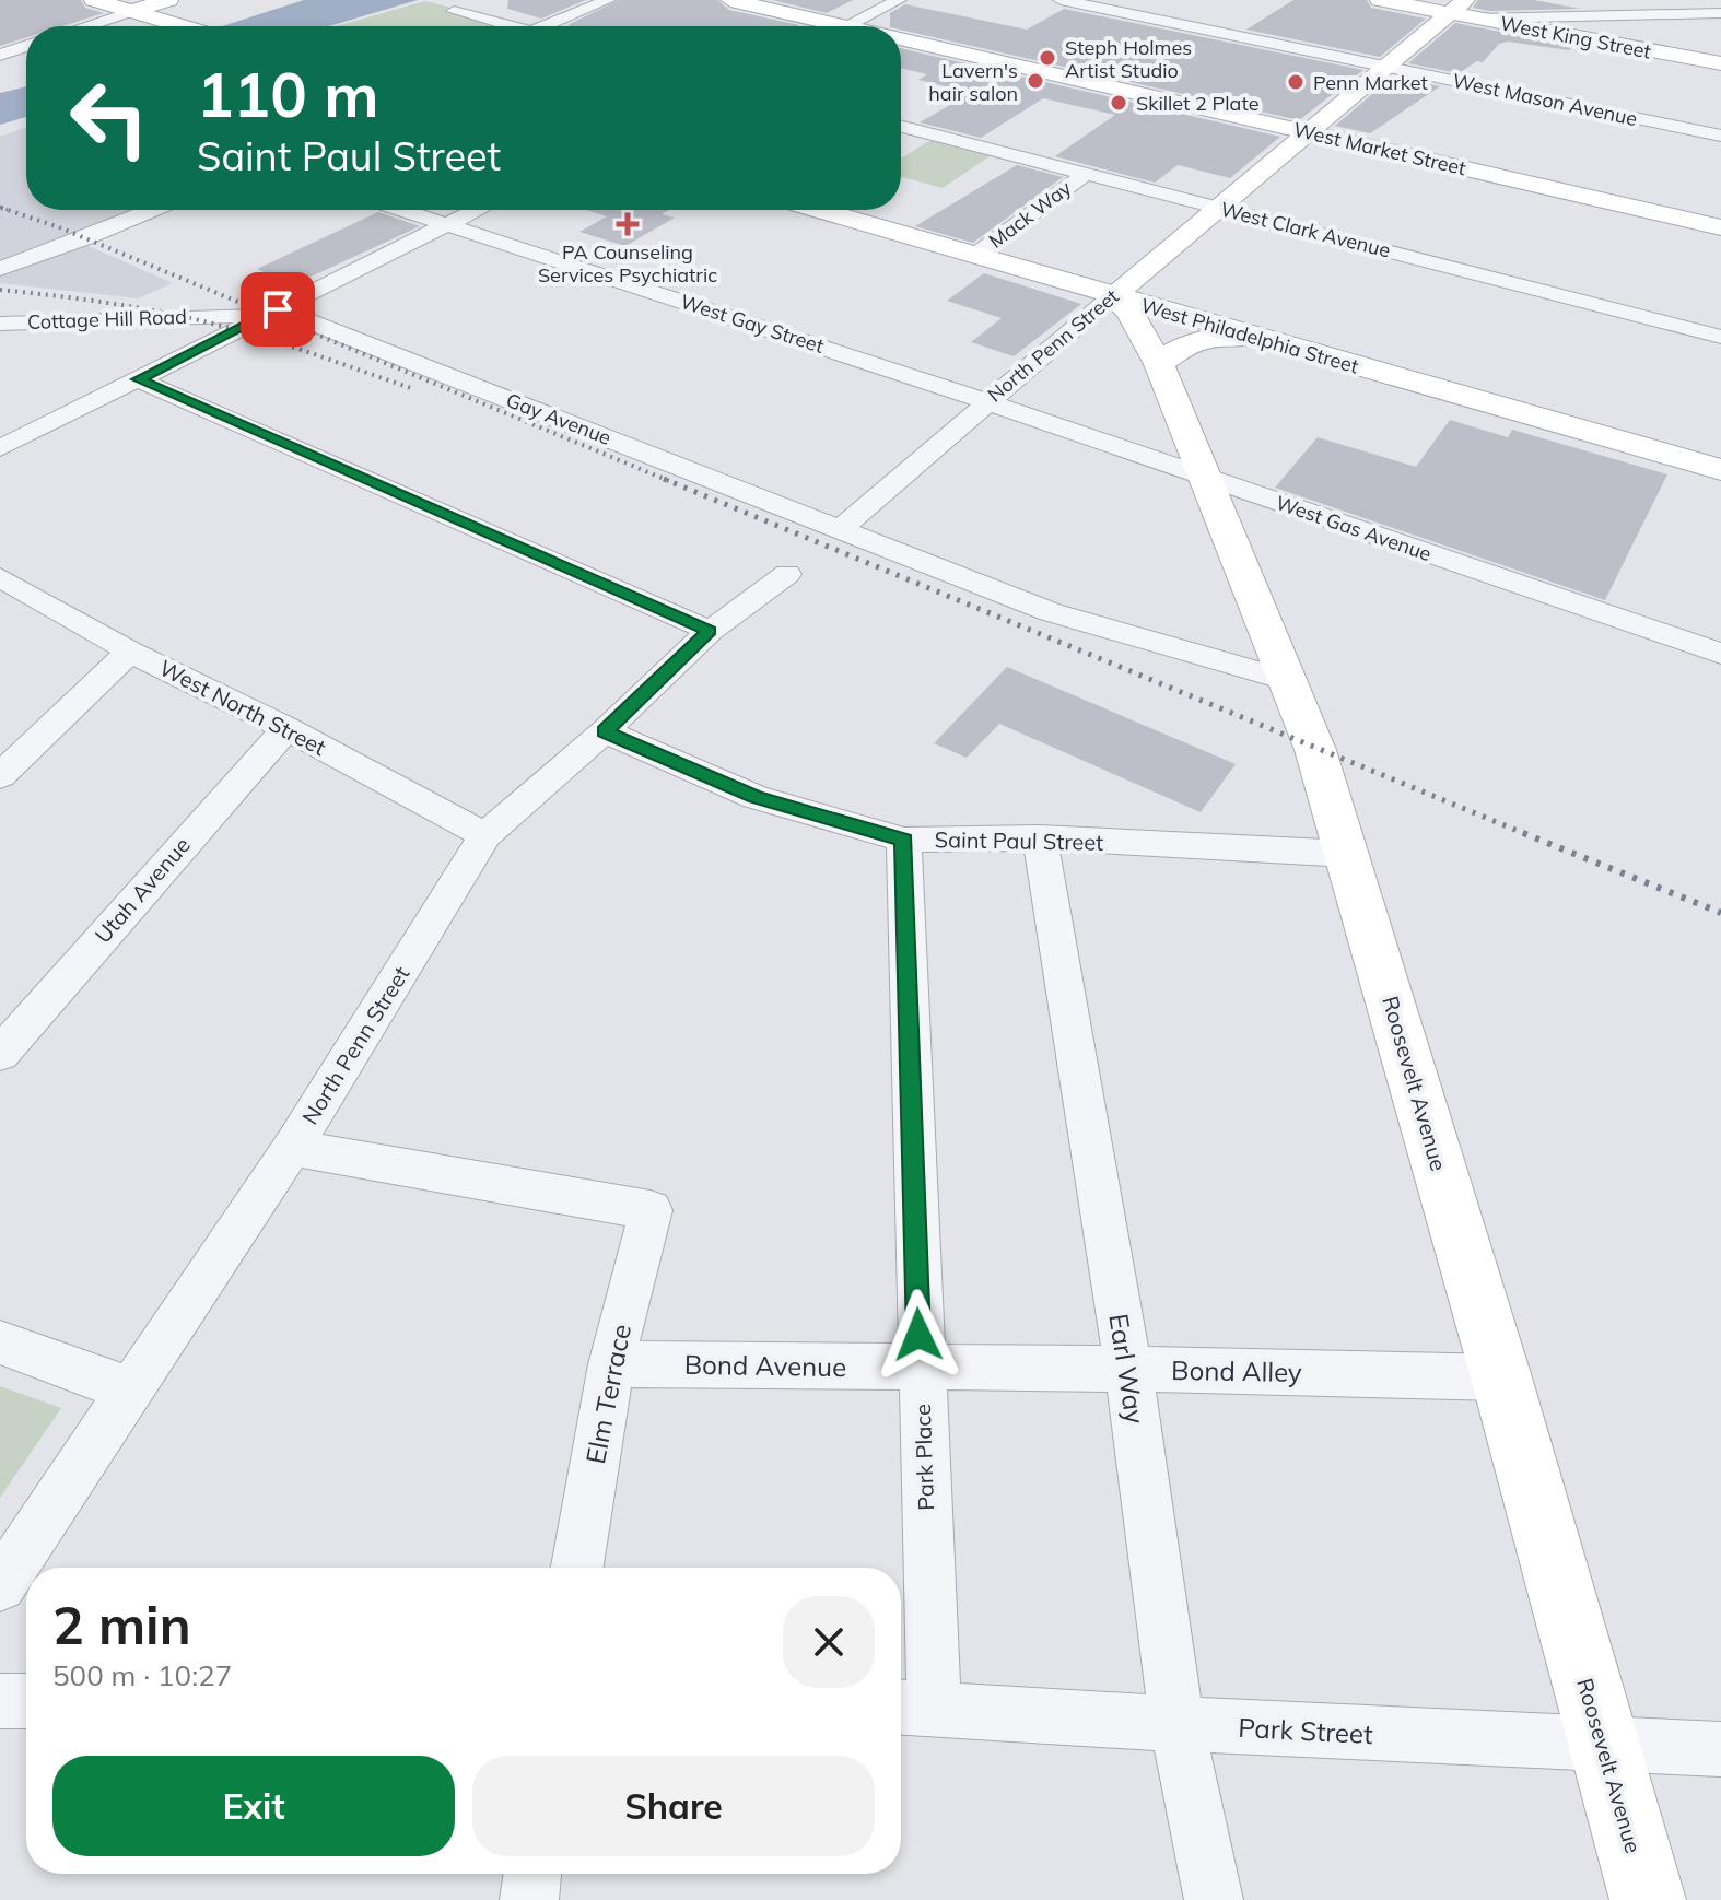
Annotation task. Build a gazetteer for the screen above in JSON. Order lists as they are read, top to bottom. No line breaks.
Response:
{"streets":{"main road":["West King Street","West Market Street","West Philadelphia Street","North Penn Street","Roosevelt Avenue"],"street":["West Mason Avenue","Mack Way","West Clark Avenue","Cottage Hill Road","West Gay Street","Gay Avenue","West Gas Avenue","West North Street","Saint Paul Street","Utah Avenue","Bond Avenue","Earl Way","Bond Alley","Elm Terrace","Park Place","Park Street"]},"crossings":[["West King Street","North Penn Street"],["West Mason Avenue","North Penn Street"],["West Market Street","North Penn Street"],["Mack Way","West Clark Avenue"],["Mack Way","West Philadelphia Street"],["West Clark Avenue","North Penn Street"],["Cottage Hill Road","Gay Avenue"],["West Gay Street","North Penn Street"],["West Gay Street","West Gas Avenue"],["West Philadelphia Street","North Penn Street"],["West Philadelphia Street","Roosevelt Avenue"],["North Penn Street","Gay Avenue"],["North Penn Street","West Gas Avenue"],["North Penn Street","West North Street"],["North Penn Street","Saint Paul Street"],["North Penn Street","Roosevelt Avenue"],["North Penn Street","Elm Terrace"],["Gay Avenue","Roosevelt Avenue"],["West Gas Avenue","Roosevelt Avenue"],["West North Street","Utah Avenue"],["Saint Paul Street","Roosevelt Avenue"],["Saint Paul Street","Earl Way"],["Saint Paul Street","Park Place"],["Roosevelt Avenue","Bond Alley"],["Roosevelt Avenue","Park Street"],["Bond Avenue","Bond Alley"],["Bond Avenue","Elm Terrace"],["Bond Avenue","Park Place"],["Earl Way","Bond Alley"],["Earl Way","Park Street"],["Bond Alley","Park Place"],["Park Place","Park Street"]],"places":{"other":["Steph Holmes Artist Studio","Lavern's hair salon","Penn Market","Skillet 2 Plate"],"health":["PA Counseling Services Psychiatric"]},"page":{"turn":["110 m","Saint Paul Street"],"heading":["2 min","500 m · 10:27"],"buttons":["Exit","Share"]}}
